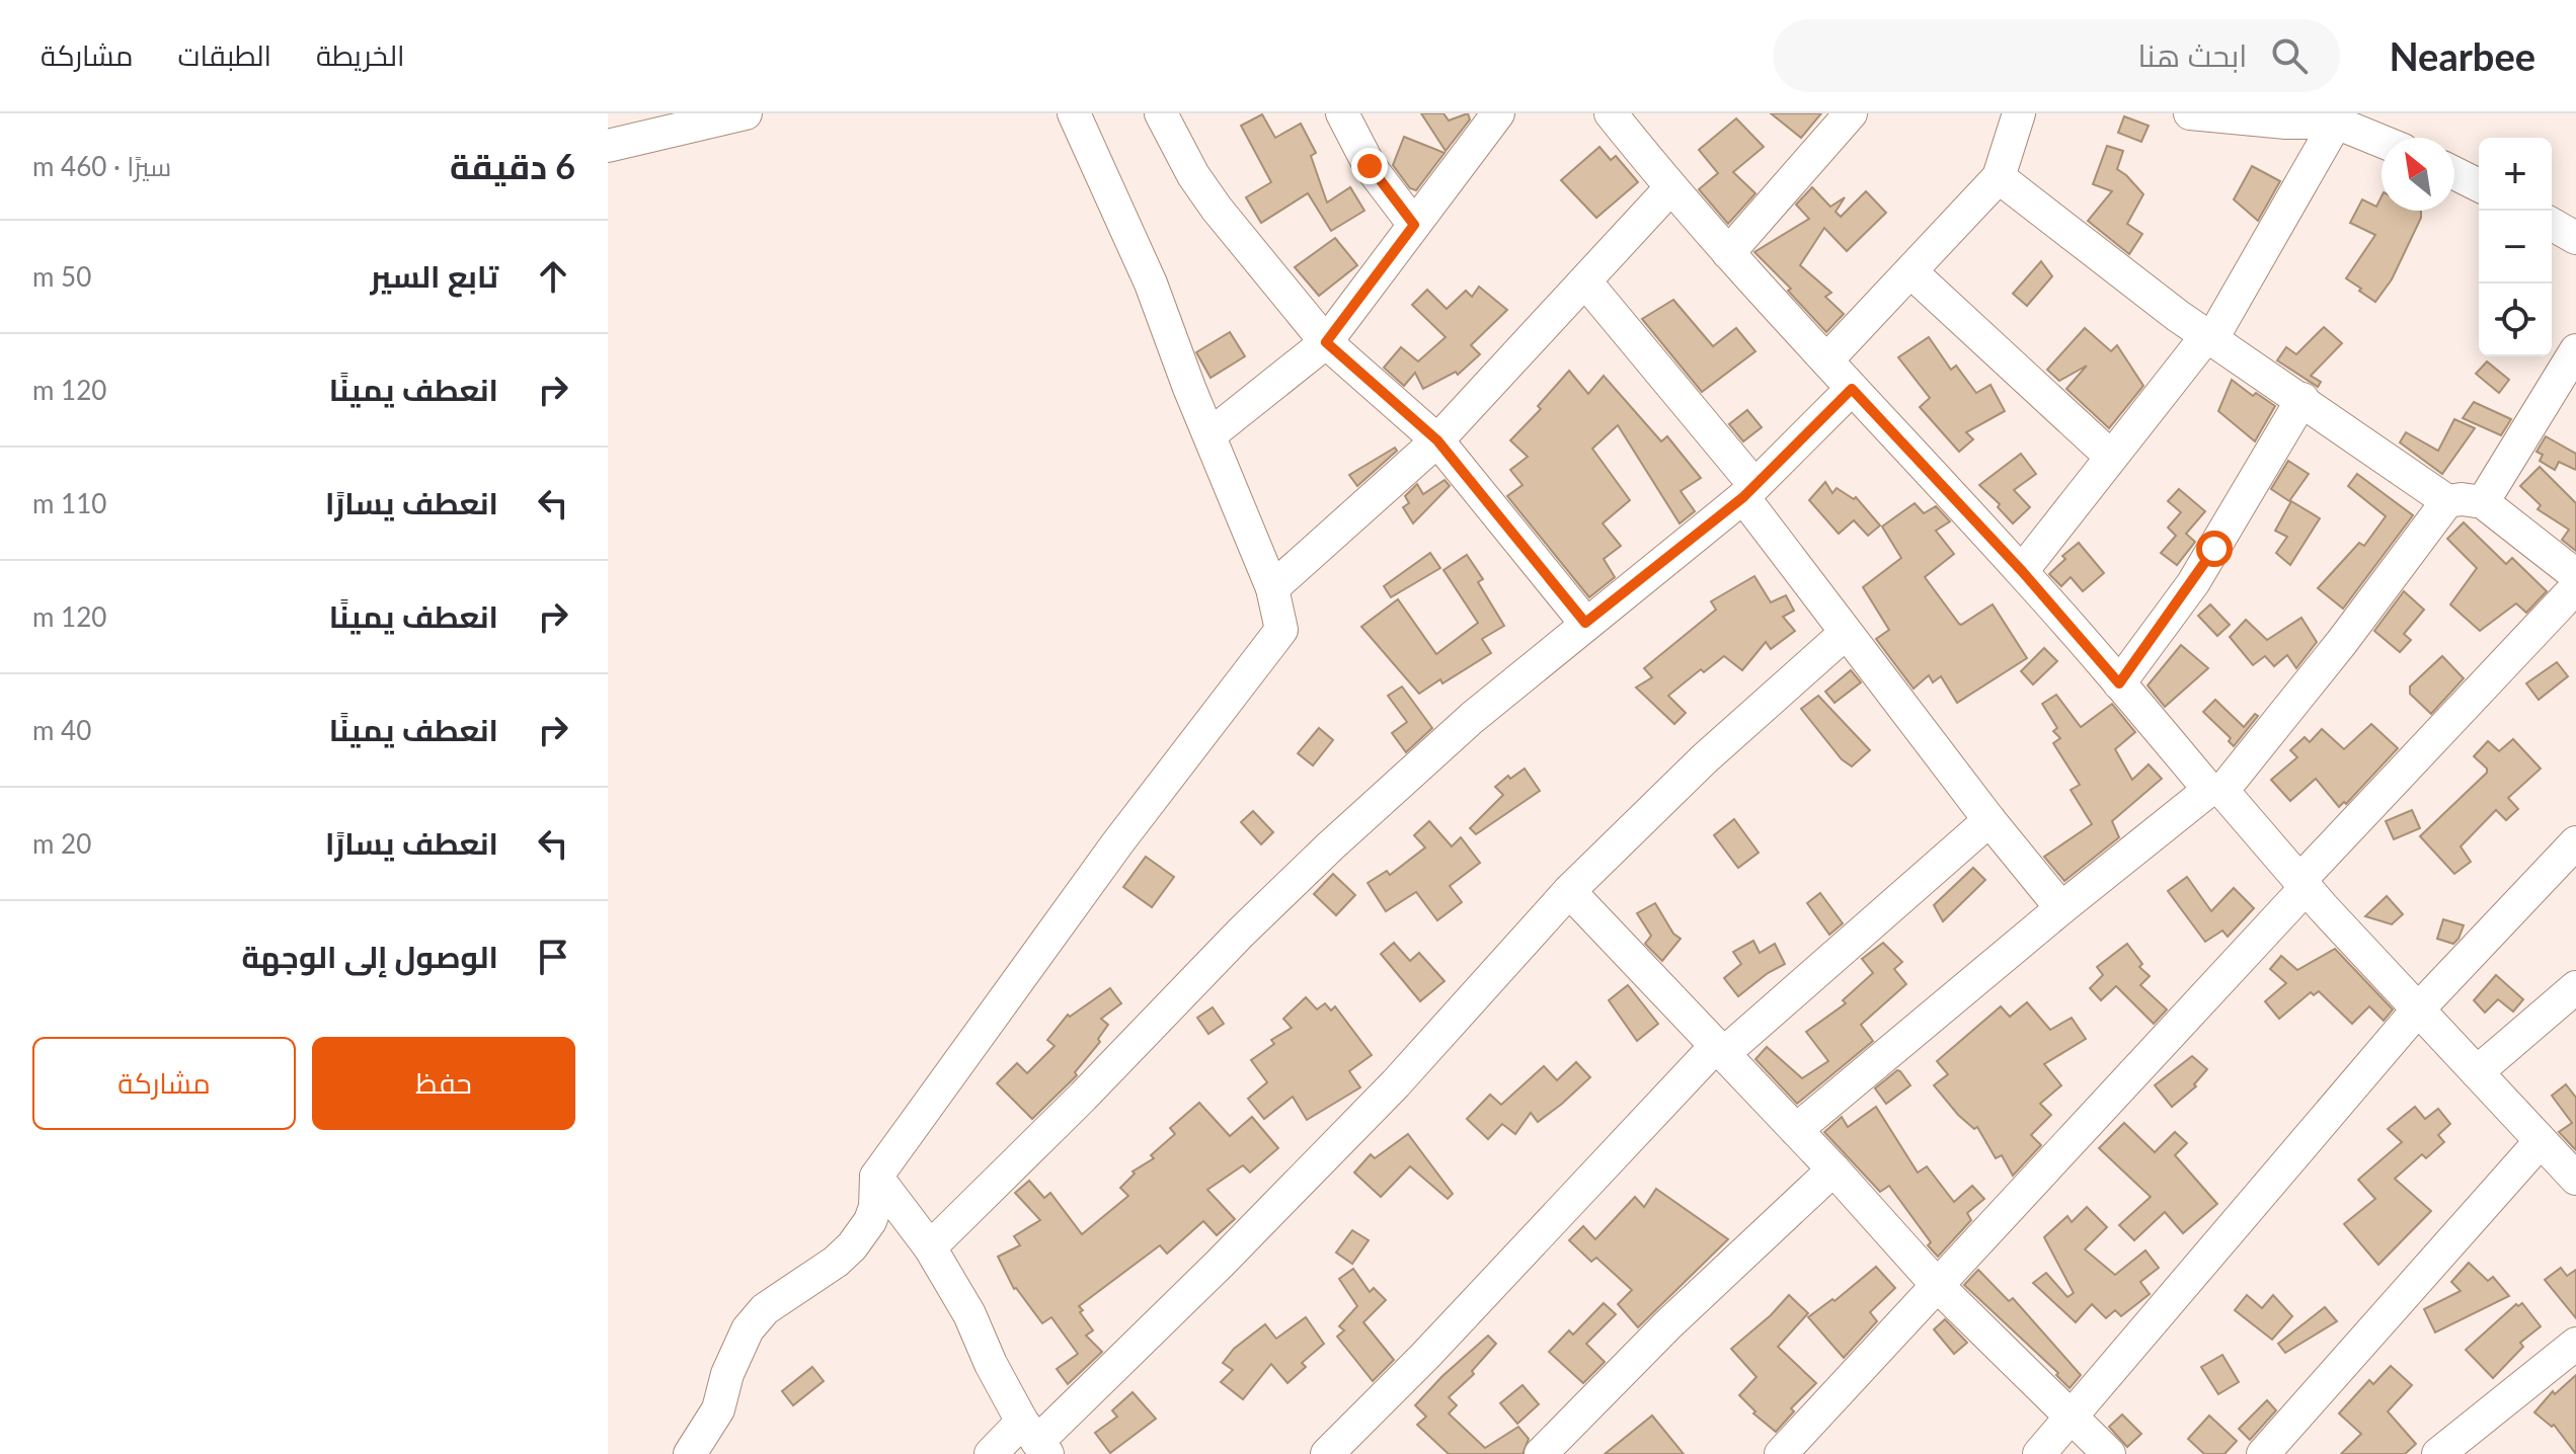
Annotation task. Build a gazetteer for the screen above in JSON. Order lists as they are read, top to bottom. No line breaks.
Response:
{"north":"top left","page":{"header":"Nearbee","search":"ابحث هنا","nav":["الخريطة","الطبقات","مشاركة"],"heading":["6 دقيقة","سيرًا · 460 m"],"map_buttons":["+","−"],"list":[["تابع السير","50 m"],["انعطف يمينًا","120 m"],["انعطف يسارًا","110 m"],["انعطف يمينًا","120 m"],["انعطف يمينًا","40 m"],["انعطف يسارًا","20 m"],"الوصول إلى الوجهة"],"buttons":["حفظ","مشاركة"]}}
